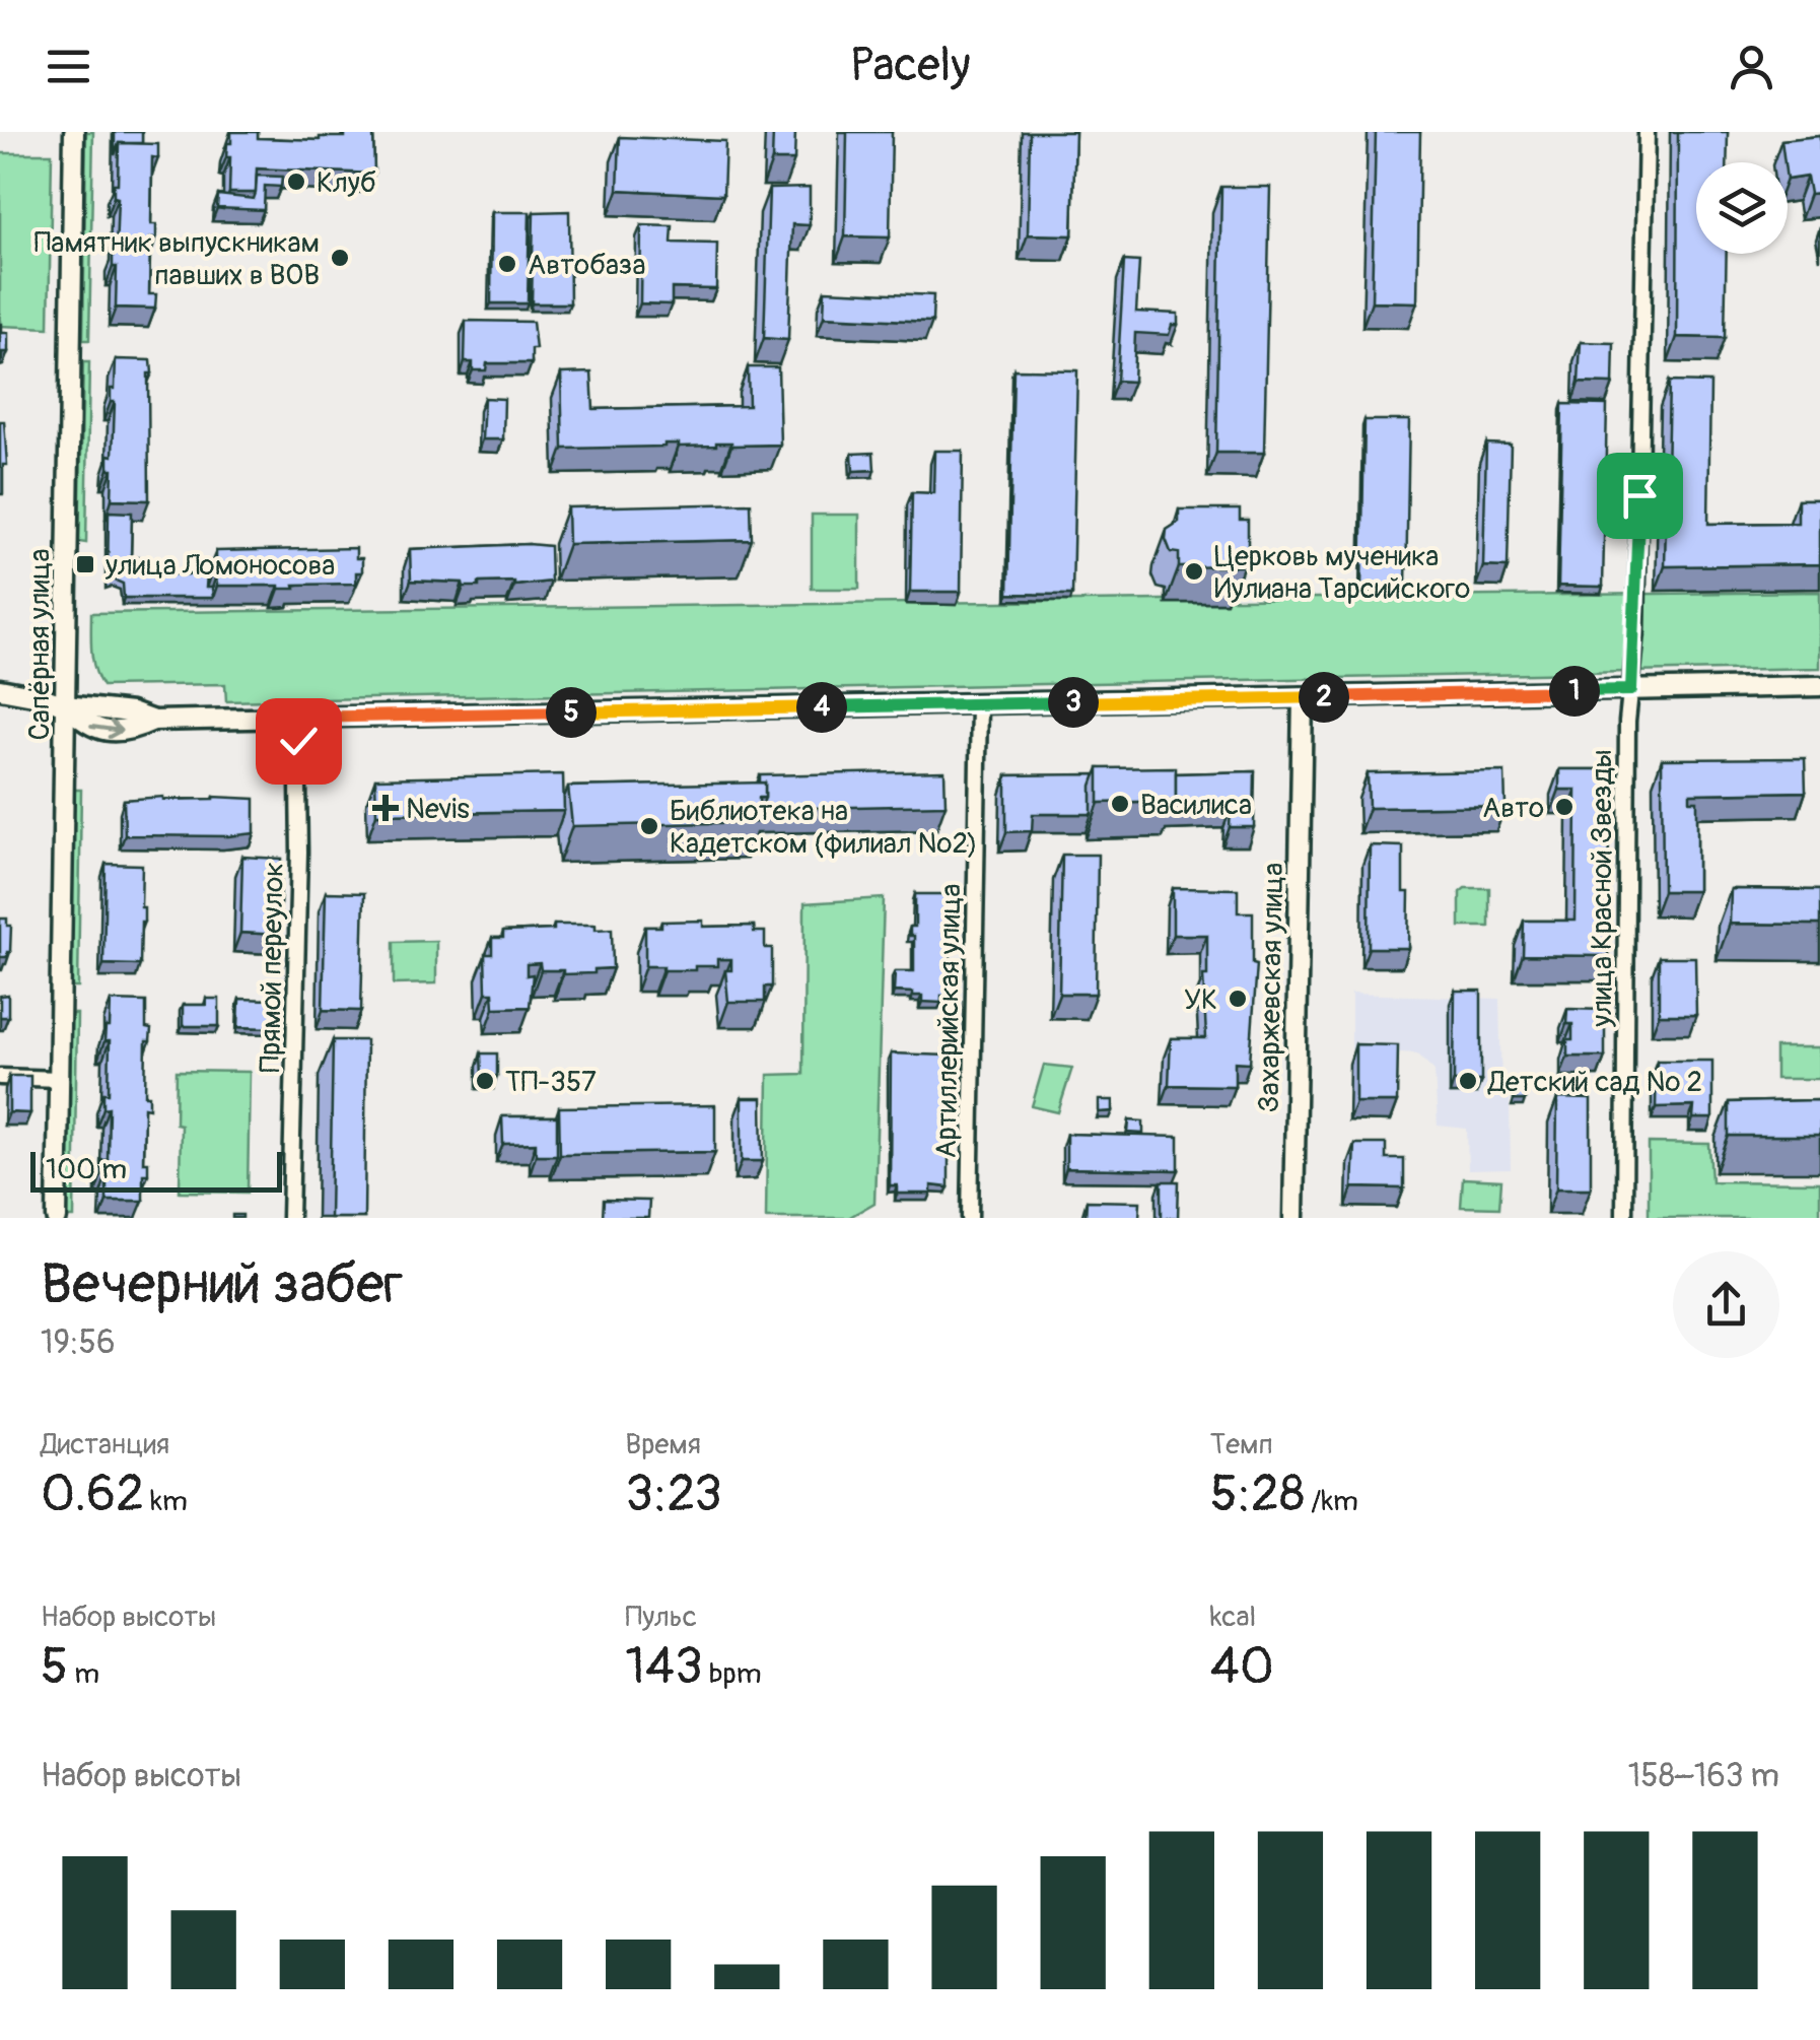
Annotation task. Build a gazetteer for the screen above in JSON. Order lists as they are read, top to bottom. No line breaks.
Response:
{"streets":{"street":["Сапёрная улица","улица Красной Звезды","Прямой переулок","Захаржевская улица","Артиллерийская улица"]},"places":{"other":["Клуб","Памятник выпускникам павших в ВОВ","Автобаза","Церковь мученика Иулиана Тарсийского","Василиса","Авто","Библиотека на Кадетском (филиал №2)","УК","ТП-357","Детский сад № 2"],"transit":["улица Ломоносова"],"health":["Nevis"]},"scale_bar":"100 m","page":{"header":"Pacely","pins":["1","2","3","4","5"],"scale":"100 m","heading":["Вечерний забег","19:56"],"stats":[["Дистанция","0.62 km"],["Время","3:23"],["Темп","5:28 /km"],["Набор высоты","5 m"],["Пульс","143 bpm"],["kcal","40"]],"chart":["Набор высоты","158–163 m"]}}
